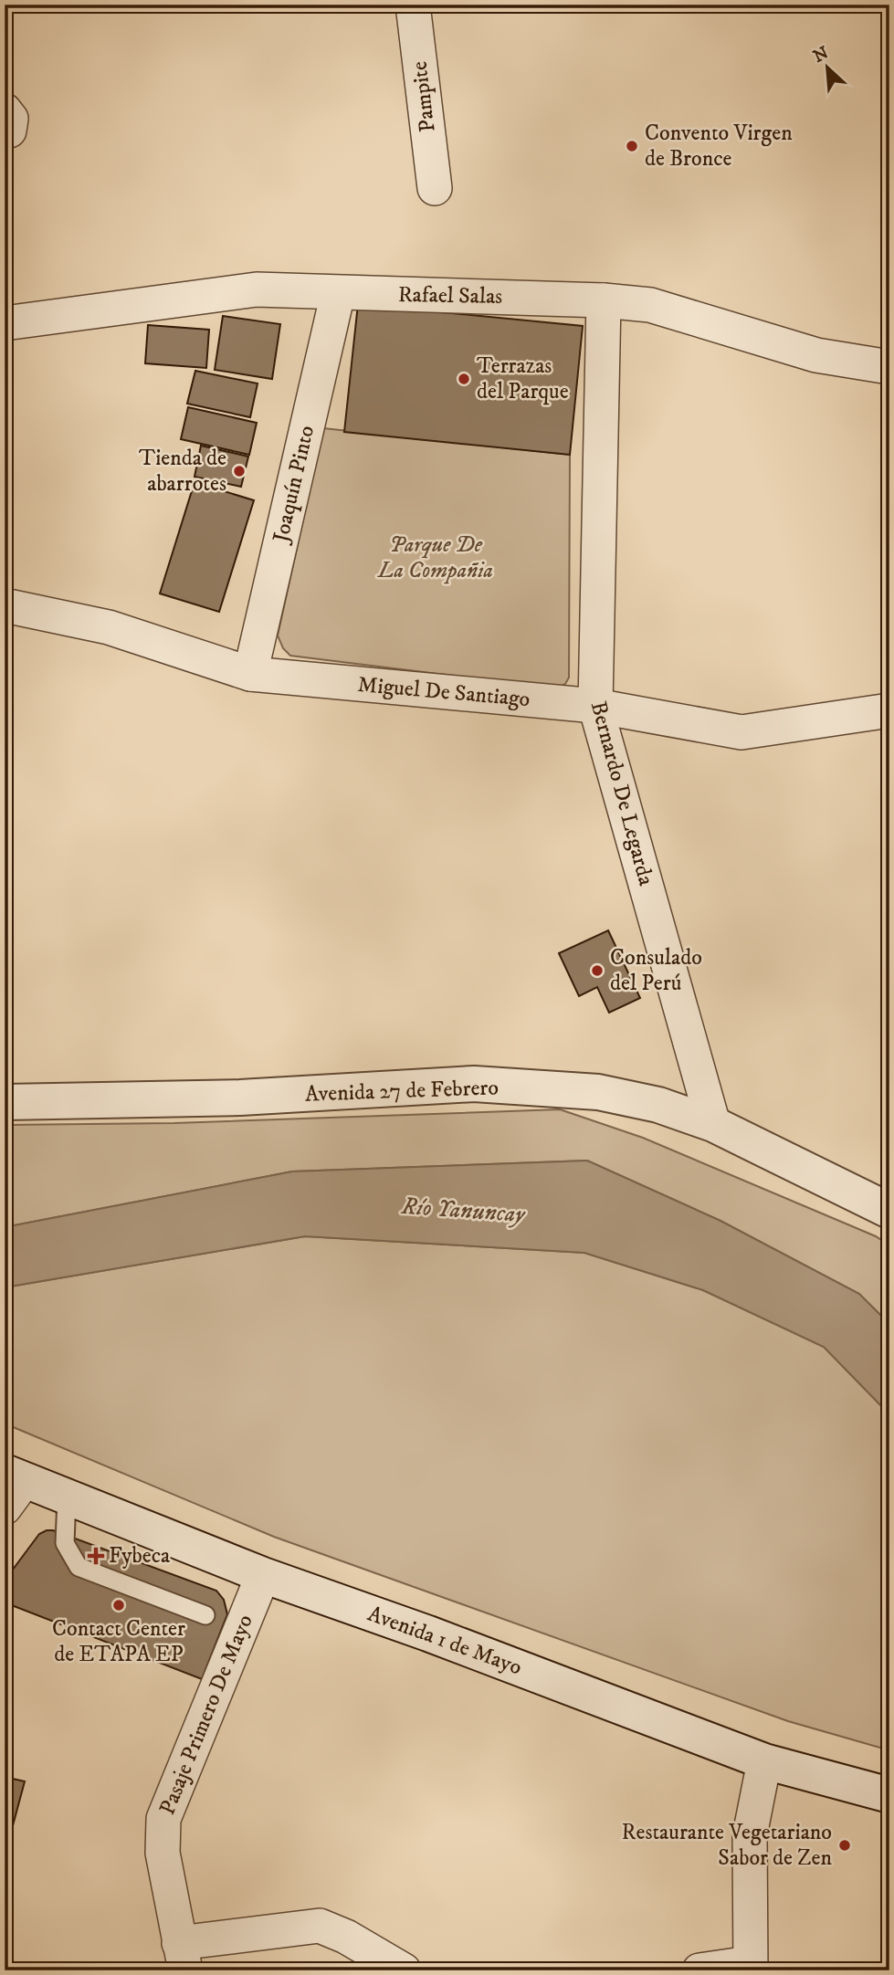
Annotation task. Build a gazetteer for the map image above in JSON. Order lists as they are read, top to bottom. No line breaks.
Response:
{"streets":{"main road":["Avenida 27 de Febrero","Avenida 1 de Mayo"],"street":["Pampite","Rafael Salas","Joaquín Pinto","Miguel De Santiago","Bernardo De Legarda","Pasaje Primero De Mayo"]},"crossings":[["Rafael Salas","Joaquín Pinto"],["Rafael Salas","Bernardo De Legarda"],["Joaquín Pinto","Miguel De Santiago"],["Miguel De Santiago","Bernardo De Legarda"],["Bernardo De Legarda","Avenida 27 de Febrero"],["Avenida 1 de Mayo","Pasaje Primero De Mayo"]],"water":["Río Yanuncay"],"parks":["Parque De La Compañia"],"places":{"other":["Convento Virgen de Bronce","Terrazas del Parque","Tienda de abarrotes","Consulado del Perú","Contact Center de ETAPA EP","Restaurante Vegetariano Sabor de Zen"],"health":["Fybeca"]},"north":"top left"}
